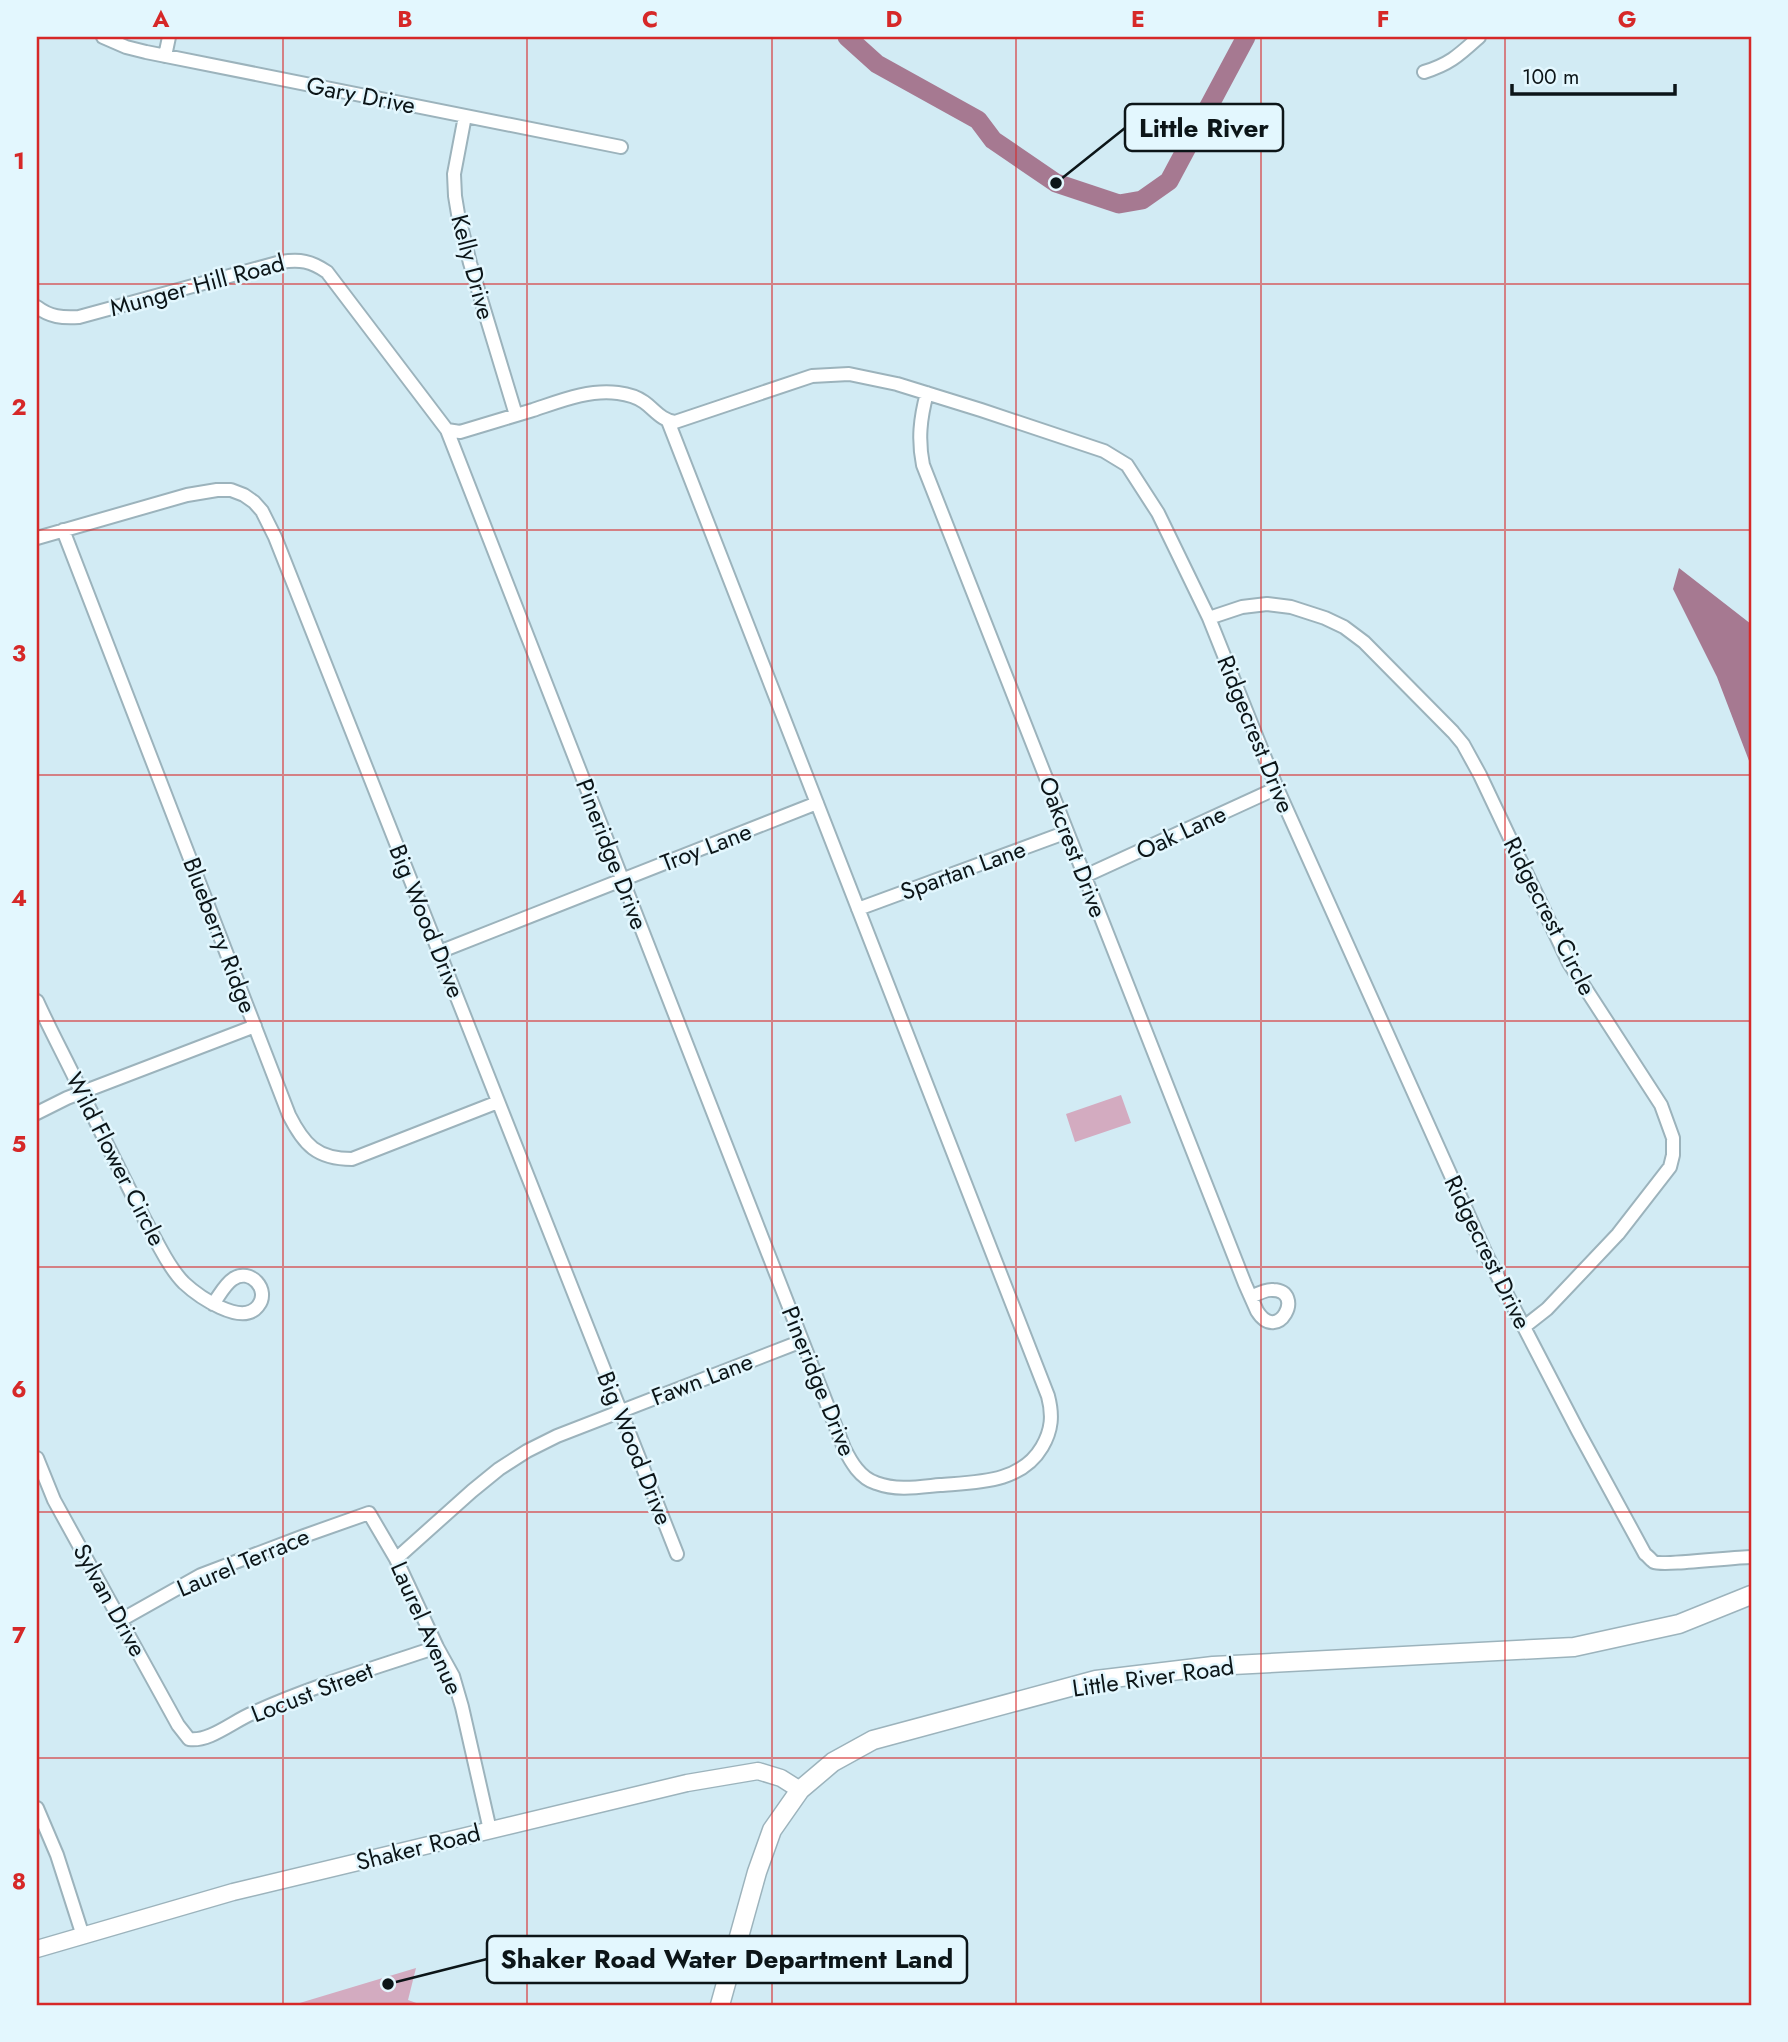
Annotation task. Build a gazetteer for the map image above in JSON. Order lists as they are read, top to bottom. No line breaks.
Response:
{"streets":{"main road":["Little River Road"],"street":["Gary Drive","Kelly Drive","Munger Hill Road","Ridgecrest Drive","Oak Lane","Troy Lane","Oakcrest Drive","Pineridge Drive","Spartan Lane","Ridgecrest Circle","Big Wood Drive","Blueberry Ridge","Wild Flower Circle","Fawn Lane","Laurel Terrace","Sylvan Drive","Laurel Avenue","Locust Street","Shaker Road"]},"crossings":[["Gary Drive","Kelly Drive"],["Munger Hill Road","Pineridge Drive"],["Ridgecrest Drive","Oak Lane"],["Ridgecrest Drive","Oakcrest Drive"],["Ridgecrest Drive","Pineridge Drive"],["Ridgecrest Drive","Ridgecrest Circle"],["Oak Lane","Oakcrest Drive"],["Troy Lane","Pineridge Drive"],["Troy Lane","Big Wood Drive"],["Oakcrest Drive","Spartan Lane"],["Pineridge Drive","Spartan Lane"],["Pineridge Drive","Fawn Lane"],["Big Wood Drive","Blueberry Ridge"],["Big Wood Drive","Fawn Lane"],["Fawn Lane","Laurel Avenue"],["Laurel Terrace","Sylvan Drive"],["Laurel Terrace","Laurel Avenue"],["Sylvan Drive","Locust Street"],["Laurel Avenue","Locust Street"],["Laurel Avenue","Shaker Road"],["Little River Road","Shaker Road"]],"places":["Little River","Shaker Road Water Department Land"],"scale_bar":"100 m","grid":{"columns":["A","B","C","D","E","F","G"],"rows":["1","2","3","4","5","6","7","8"]}}
